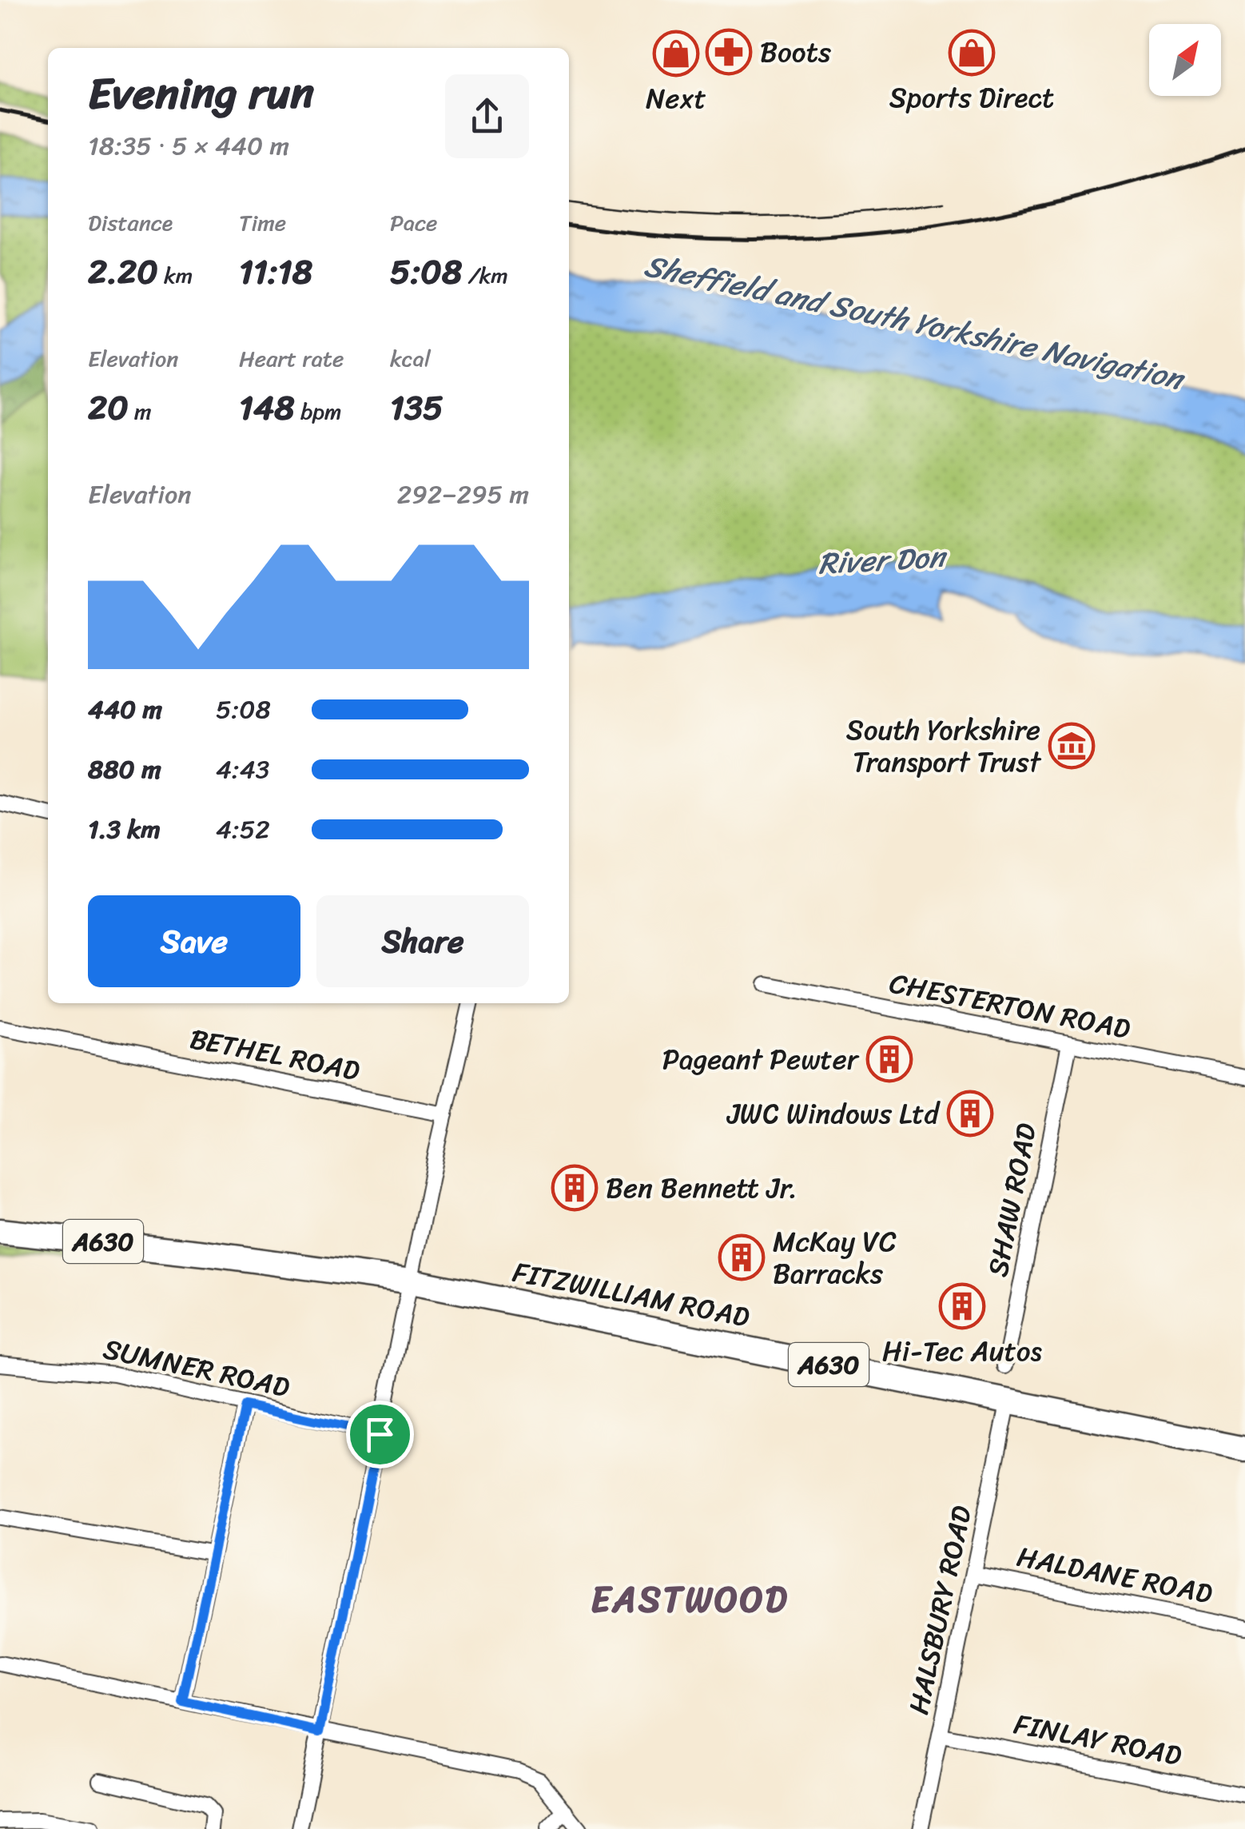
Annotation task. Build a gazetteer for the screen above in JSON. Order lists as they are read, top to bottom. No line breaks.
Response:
{"streets":{"main road":["A630","FITZWILLIAM ROAD"],"street":["CHESTERTON ROAD","BETHEL ROAD","SHAW ROAD","SUMNER ROAD","HALDANE ROAD","HALSBURY ROAD","FINLAY ROAD"]},"crossings":[["CHESTERTON ROAD","SHAW ROAD"],["FITZWILLIAM ROAD","HALSBURY ROAD"],["HALDANE ROAD","HALSBURY ROAD"],["HALSBURY ROAD","FINLAY ROAD"]],"districts":["EASTWOOD"],"water":["Sheffield and South Yorkshire Navigation","River Don"],"places":{"pharmacy":["Boots"],"shop":["Sports Direct","Next"],"museum":["South Yorkshire Transport Trust"],"building":["Pageant Pewter","JWC Windows Ltd","Ben Bennett Jr.","McKay VC Barracks","Hi-Tec Autos"]},"north":"top right","page":{"heading":["Evening run","18:35 · 5 × 440 m"],"stats":[["Distance","2.20 km"],["Time","11:18"],["Pace","5:08 /km"],["Elevation","20 m"],["Heart rate","148 bpm"],["kcal","135"]],"chart":["Elevation","292–295 m"],"list":[{"name":"440 m","note":"5:08"},{"name":"880 m","note":"4:43"},{"name":"1.3 km","note":"4:52"}],"buttons":["Save","Share"]}}
